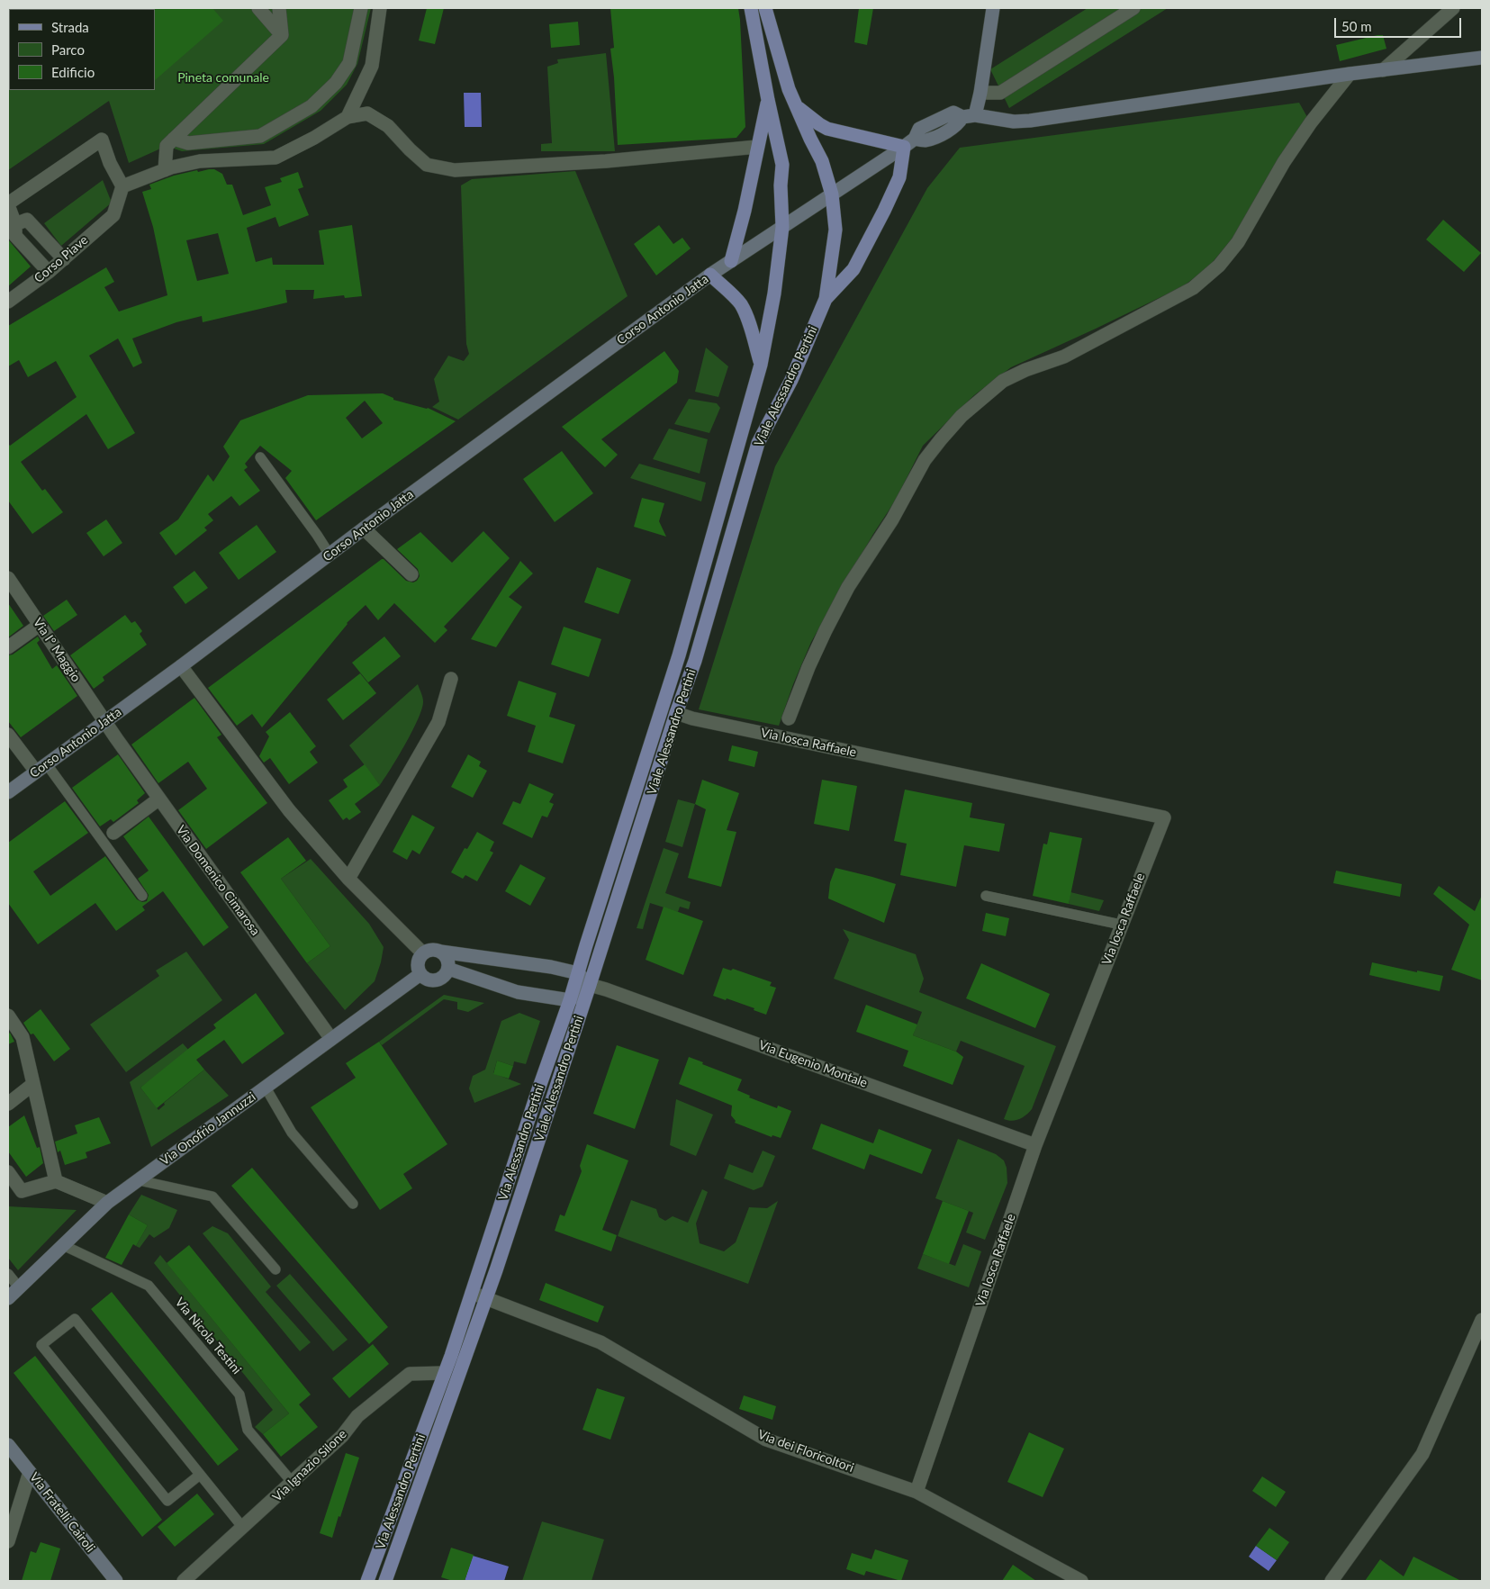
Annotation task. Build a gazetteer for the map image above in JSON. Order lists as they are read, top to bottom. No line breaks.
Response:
{"streets":{"main road":["Corso Antonio Jatta","Viale Alessandro Pertini","Via Onofrio Jannuzzi","Via Alessandro Pertini","Via Fratelli Cairoli"],"street":["Corso Piave","Via I° Maggio","Via Iosca Raffaele","Via Domenico Cimarosa","Via Eugenio Montale","Via dei Floricoltori","Via Ignazio Silone"],"lane":["Via Nicola Testini"]},"crossings":[["Corso Antonio Jatta","Viale Alessandro Pertini"],["Corso Antonio Jatta","Via I° Maggio"],["Corso Antonio Jatta","Via Domenico Cimarosa"],["Viale Alessandro Pertini","Via Iosca Raffaele"],["Viale Alessandro Pertini","Via Eugenio Montale"],["Viale Alessandro Pertini","Via Alessandro Pertini"],["Viale Alessandro Pertini","Via dei Floricoltori"],["Via I° Maggio","Via Domenico Cimarosa"],["Via Iosca Raffaele","Via Eugenio Montale"],["Via Iosca Raffaele","Via dei Floricoltori"],["Via Domenico Cimarosa","Via Onofrio Jannuzzi"],["Via Onofrio Jannuzzi","Via Nicola Testini"],["Via Alessandro Pertini","Via dei Floricoltori"],["Via Alessandro Pertini","Via Ignazio Silone"],["Via Nicola Testini","Via Ignazio Silone"]],"parks":["Pineta comunale"],"legend":["Strada","Parco","Edificio"],"scale_bar":"50 m"}
